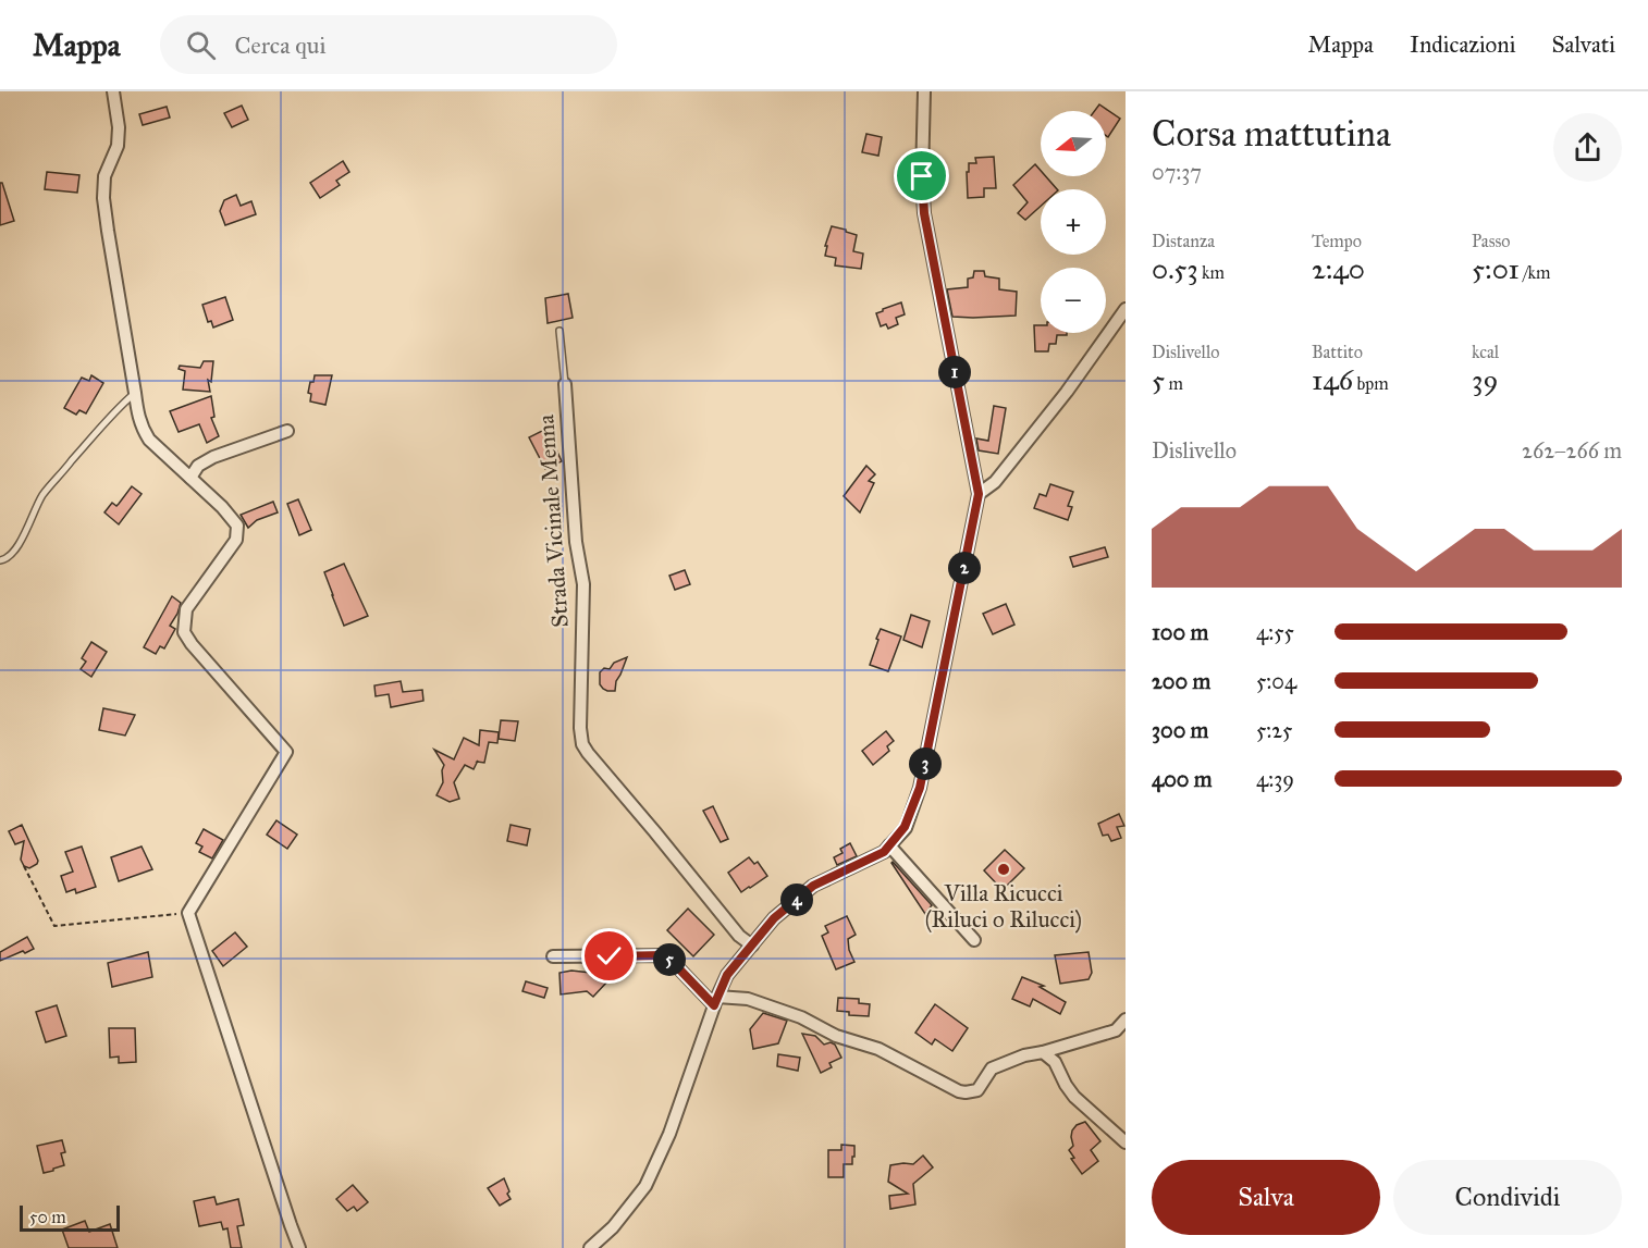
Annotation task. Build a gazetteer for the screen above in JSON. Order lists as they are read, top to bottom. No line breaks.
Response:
{"streets":{"street":["Strada Vicinale Menna"]},"places":["Villa Ricucci (Riluci o Rilucci)"],"scale_bar":"50 m","north":"left","page":{"header":"Mappa","search":"Cerca qui","nav":["Mappa","Indicazioni","Salvati"],"heading":["Corsa mattutina","07:37"],"map_buttons":["+","−"],"stats":[["Distanza","0.53 km"],["Tempo","2:40"],["Passo","5:01 /km"],["Dislivello","5 m"],["Battito","146 bpm"],["kcal","39"]],"pins":["1","2","3","4","5"],"chart":["Dislivello","262–266 m"],"list":[{"name":"100 m","note":"4:55"},{"name":"200 m","note":"5:04"},{"name":"300 m","note":"5:25"},{"name":"400 m","note":"4:39"}],"buttons":["Salva","Condividi"],"scale":"50 m"}}
